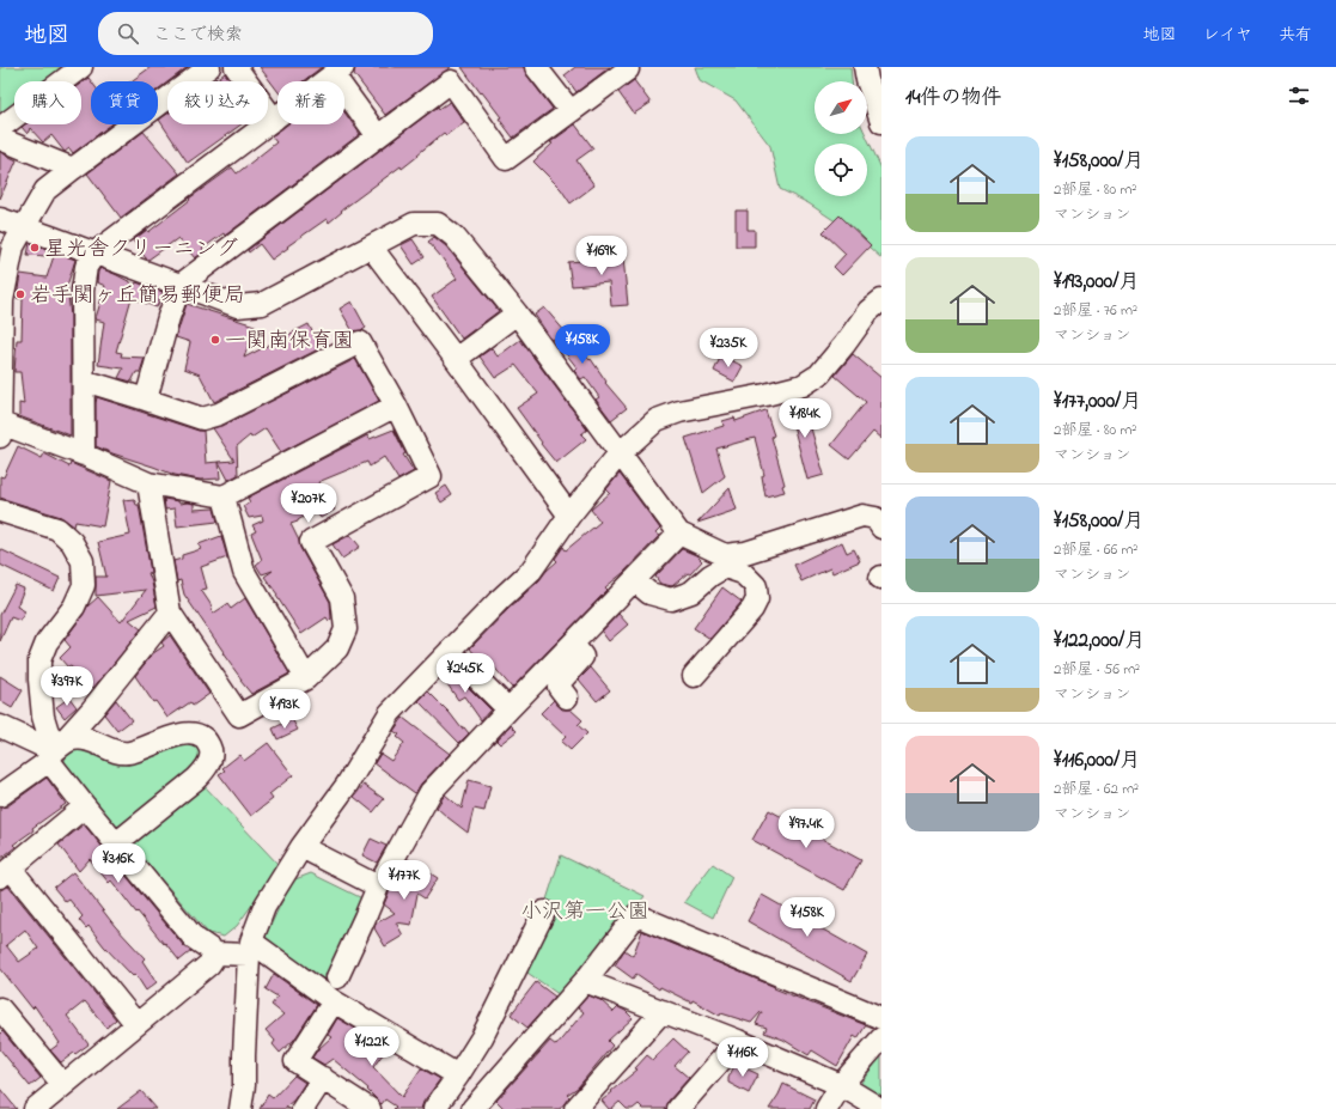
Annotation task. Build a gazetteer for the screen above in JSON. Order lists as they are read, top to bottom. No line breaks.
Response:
{"parks":["小沢第一公園"],"places":["星光舎クリーニング","岩手関ヶ丘簡易郵便局","一関南保育園"],"north":"top right","page":{"header":"地図","search":"ここで検索","nav":["地図","レイヤ","共有"],"heading":"14件の物件","chip":["購入","賃貸","絞り込み","新着"],"list":[{"name":"¥158,000/月","note":"2部屋 · 80 m² · マンション"},{"name":"¥193,000/月","note":"2部屋 · 76 m² · マンション"},{"name":"¥177,000/月","note":"2部屋 · 80 m² · マンション"},{"name":"¥158,000/月","note":"2部屋 · 66 m² · マンション"},{"name":"¥122,000/月","note":"2部屋 · 56 m² · マンション"},{"name":"¥116,000/月","note":"2部屋 · 62 m² · マンション"}],"price":["¥169K","¥158K","¥235K","¥184K","¥207K","¥245K","¥397K","¥193K","¥97.4K","¥316K","¥177K","¥158K","¥122K","¥116K"]}}
